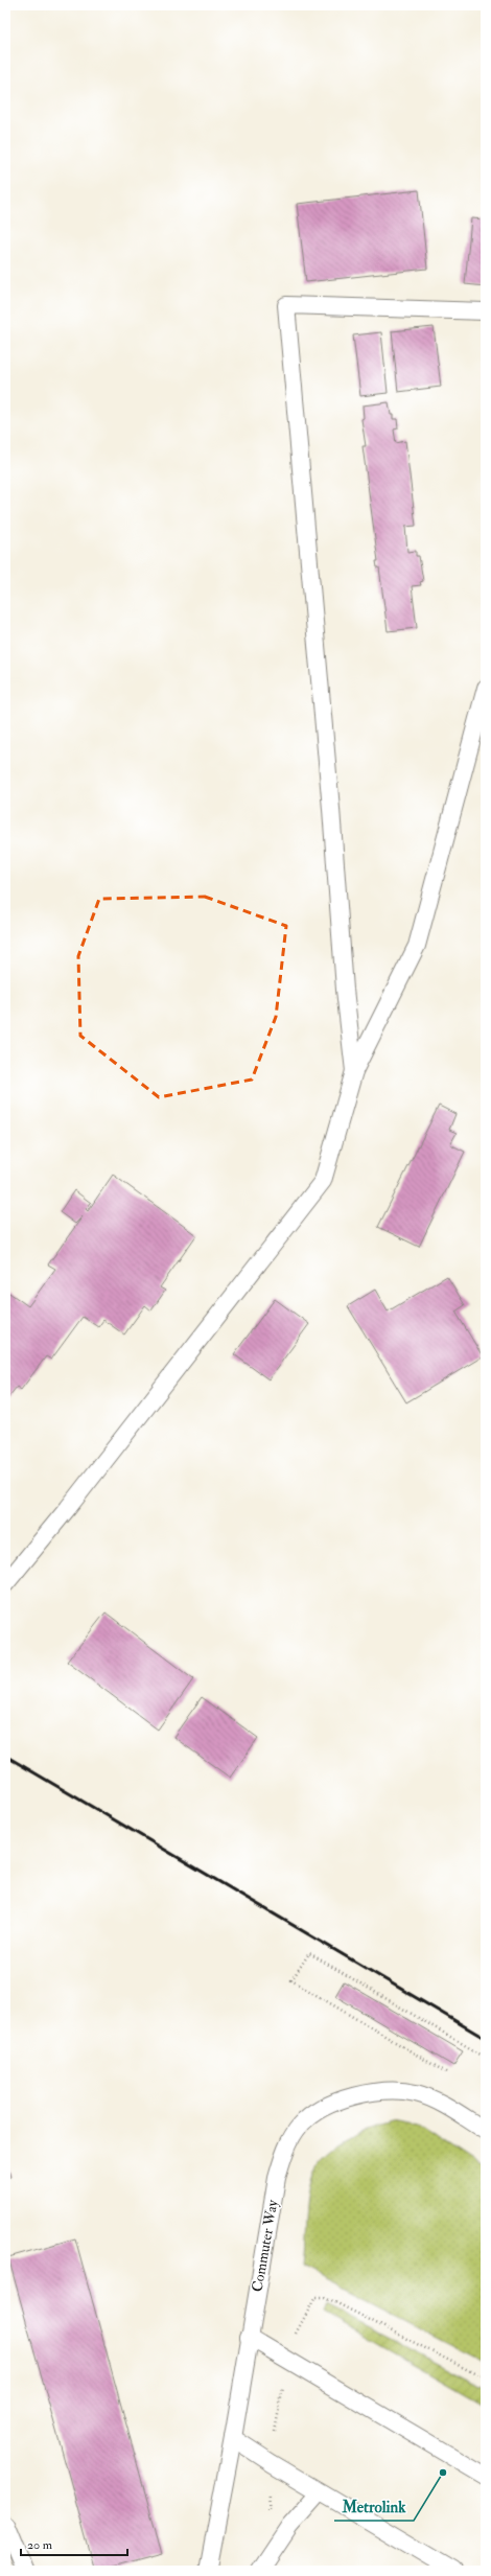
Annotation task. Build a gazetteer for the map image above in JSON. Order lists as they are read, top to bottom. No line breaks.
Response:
{"streets":{"lane":["Commuter Way"]},"places":["Metrolink"],"scale_bar":"20 m"}
